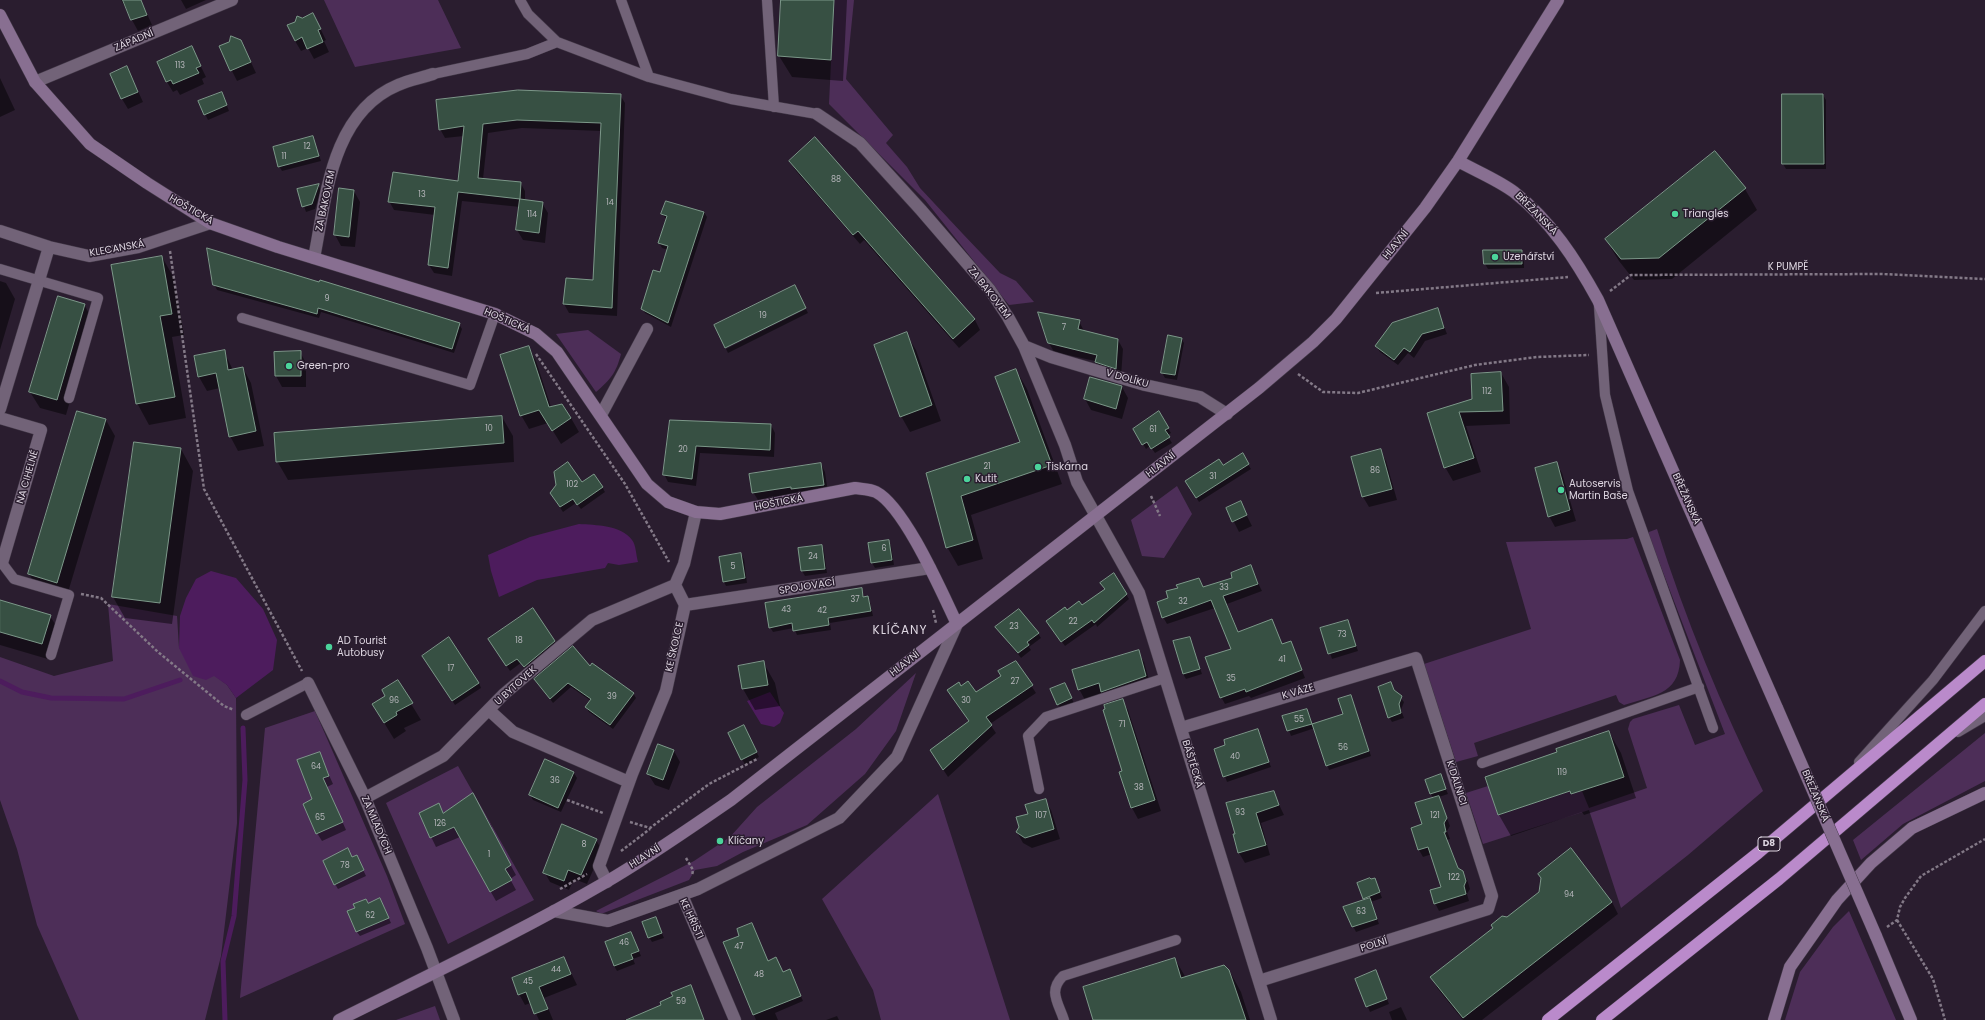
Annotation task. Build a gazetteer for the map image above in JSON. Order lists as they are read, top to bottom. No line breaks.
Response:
{"streets":{"highway":["D8"],"street":["ZÁPADNÍ","ZA BAKOVEM","HOŠTICKÁ","BŘEŽANSKÁ","HLAVNÍ","KLECANSKÁ","V DOLÍKU","NA CIHELNĚ","SPOJOVACÍ","KE ŠKOLCE","U BYTOVEK","K VÁZE","BÁŠTĚCKÁ","K DÁLNICI","ZA MLADÝCH","KE HŘIŠTI","POLNÍ"],"path":["K PUMPĚ"]},"crossings":[["ZÁPADNÍ","HOŠTICKÁ"],["ZA BAKOVEM","HOŠTICKÁ"],["ZA BAKOVEM","HLAVNÍ"],["ZA BAKOVEM","V DOLÍKU"],["ZA BAKOVEM","BÁŠTĚCKÁ"],["HOŠTICKÁ","HLAVNÍ"],["HOŠTICKÁ","KLECANSKÁ"],["HOŠTICKÁ","SPOJOVACÍ"],["BŘEŽANSKÁ","HLAVNÍ"],["BŘEŽANSKÁ","K PUMPĚ"],["HLAVNÍ","V DOLÍKU"],["HLAVNÍ","KE ŠKOLCE"],["HLAVNÍ","BÁŠTĚCKÁ"],["HLAVNÍ","ZA MLADÝCH"],["HLAVNÍ","KE HŘIŠTI"],["SPOJOVACÍ","KE ŠKOLCE"],["U BYTOVEK","ZA MLADÝCH"],["K VÁZE","BÁŠTĚCKÁ"],["K VÁZE","K DÁLNICI"],["BÁŠTĚCKÁ","POLNÍ"],["K DÁLNICI","POLNÍ"]],"districts":["KLÍČANY"],"places":["Triangles","Uzenářství","Green-pro","Tiskárna","Kutit","Autoservis Martin Baše","AD Tourist Autobusy","Klíčany"],"house_numbers":["113","12","11","88","13","14","114","9","19","7","112","10","61","20","21","86","31","102","6","24","5","33","37","32","43","42","22","23","73","18","41","17","35","27","39","96","30","55","71","56","40","64","119","36","38","93","107","121","65","126","8","1","78","122","94","63","62","46","47","44","48","45","59"]}
